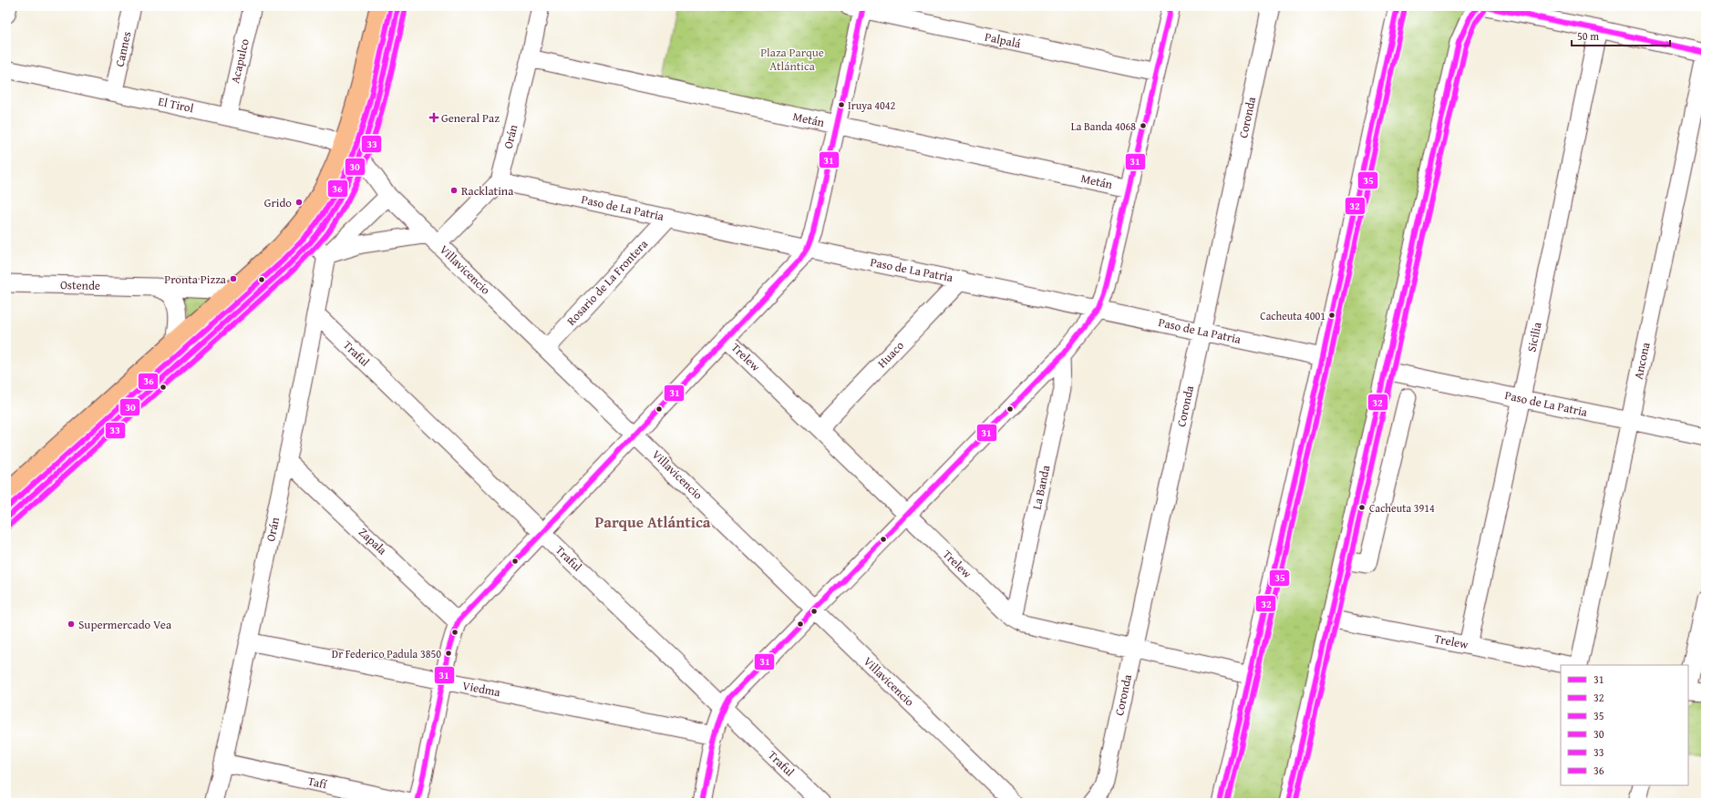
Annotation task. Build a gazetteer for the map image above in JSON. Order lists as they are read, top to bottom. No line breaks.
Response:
{"streets":{"street":["Palpalá","Cannes","Acapulco","El Tirol","Coronda","Metán","Orán","Paso de La Patria","Villavicencio","Rosario de La Frontera","Ostende","Sicilia","Traful","Huaco","Trelew","Ancona","La Banda","Zapala","Viedma","Tafí"]},"crossings":[["Cannes","El Tirol"],["Acapulco","El Tirol"],["El Tirol","Villavicencio"],["Coronda","Paso de La Patria"],["Coronda","Trelew"],["Metán","Orán"],["Orán","Paso de La Patria"],["Orán","Traful"],["Orán","Zapala"],["Orán","Viedma"],["Orán","Tafí"],["Paso de La Patria","Rosario de La Frontera"],["Paso de La Patria","Sicilia"],["Paso de La Patria","Huaco"],["Paso de La Patria","Ancona"],["Villavicencio","Rosario de La Frontera"],["Sicilia","Trelew"],["Huaco","Trelew"],["Trelew","La Banda"]],"districts":["Parque Atlántica"],"parks":["Plaza Parque Atlántica"],"places":{"other":["Iruya 4042","La Banda 4068","Racklatina","Grido","Pronta Pizza","Cacheuta 4001","Cacheuta 3914","Supermercado Vea","Dr Federico Padula 3850"],"health":["General Paz"]},"lines":["transit line 31","transit line 32","transit line 30","transit line 36","transit line 35","transit line 33"],"legend":["31","32","35","30","33","36"],"scale_bar":"50 m"}
